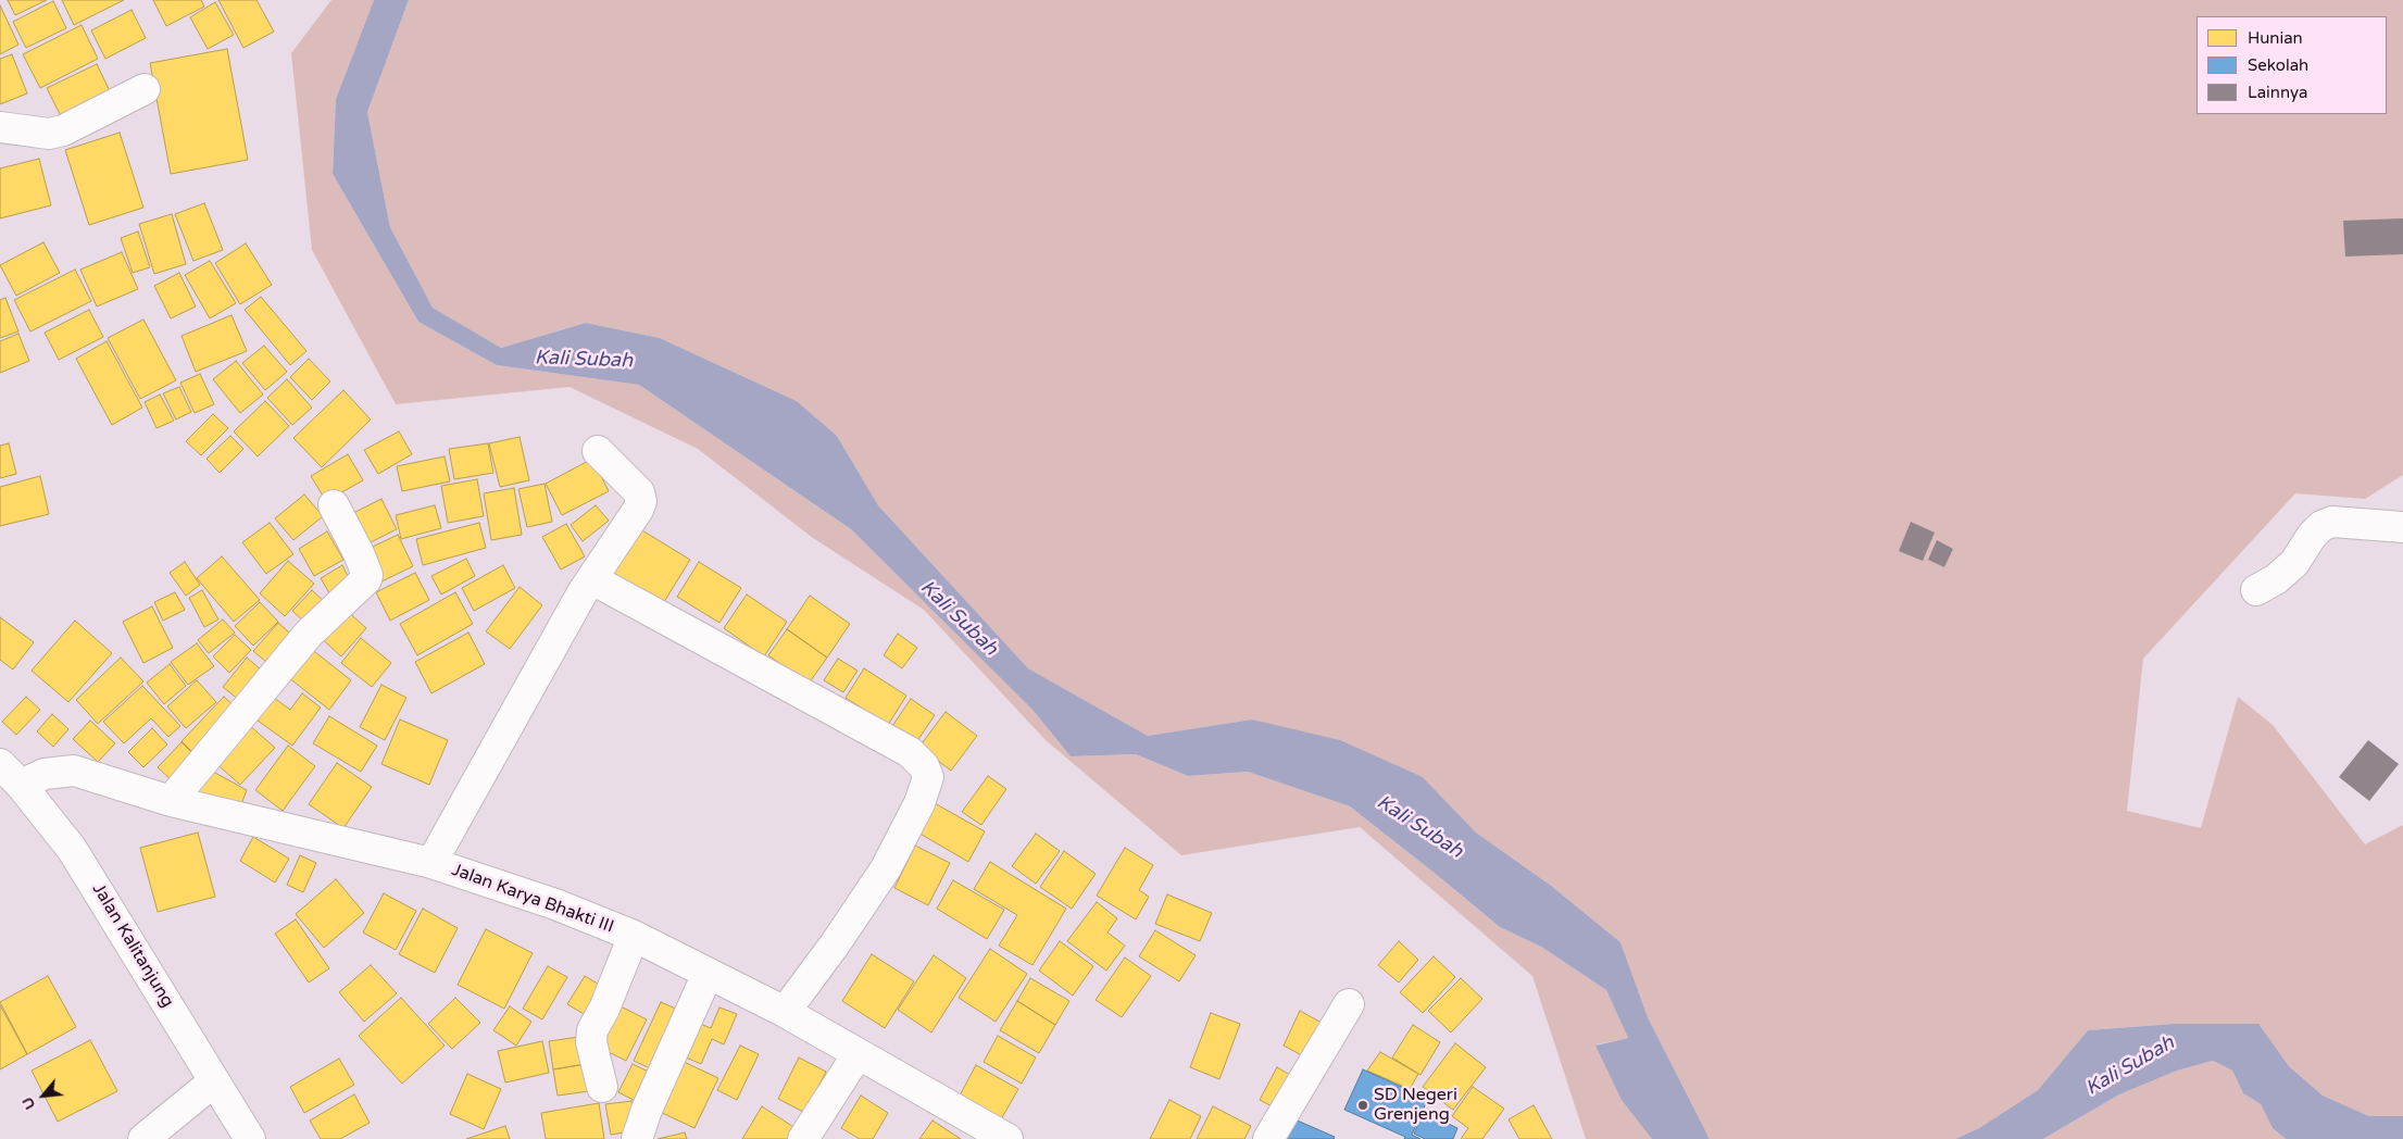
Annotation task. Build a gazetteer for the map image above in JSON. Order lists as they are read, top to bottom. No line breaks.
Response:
{"streets":{"street":["Jalan Karya Bhakti III","Jalan Kalitanjung"]},"crossings":[["Jalan Karya Bhakti III","Jalan Kalitanjung"]],"water":["Kali Subah"],"places":["SD Negeri Grenjeng"],"legend":["Hunian","Sekolah","Lainnya"],"north":"bottom left"}
